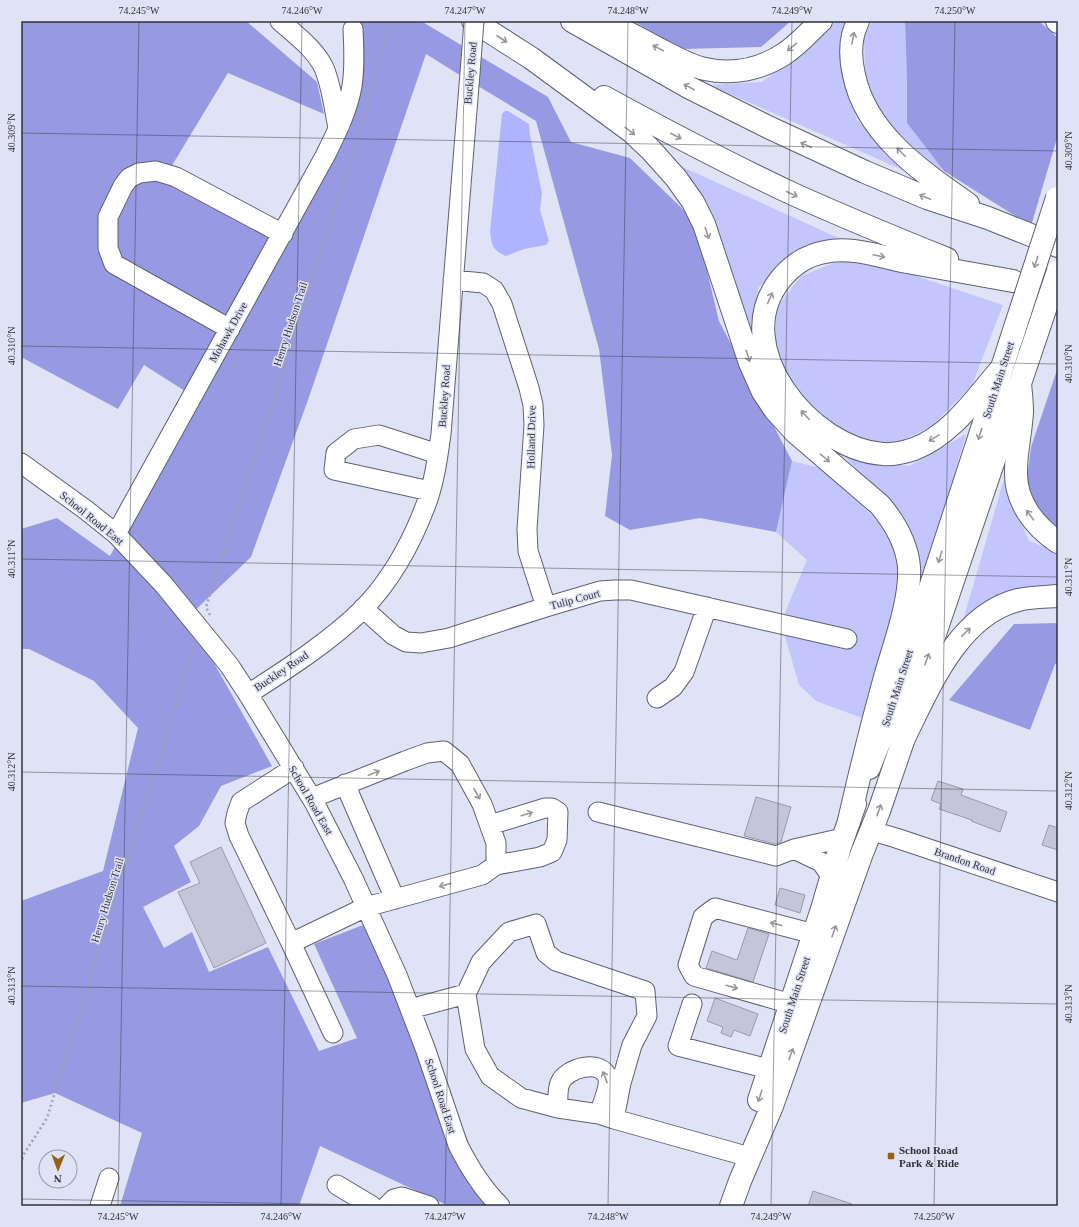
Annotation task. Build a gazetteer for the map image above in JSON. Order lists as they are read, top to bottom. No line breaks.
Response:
{"streets":{"main road":["South Main Street"],"street":["Buckley Road","Mohawk Drive","Holland Drive","School Road East","Tulip Court","Brandon Road"],"path":["Henry Hudson Trail"]},"crossings":[["Buckley Road","Holland Drive"],["Buckley Road","School Road East"],["Buckley Road","Tulip Court"],["Mohawk Drive","School Road East"],["South Main Street","Brandon Road"],["Holland Drive","Tulip Court"]],"places":{"transit":["School Road Park & Ride"]},"north":"bottom","coordinates":["74.245°W","74.246°W","74.247°W","74.248°W","74.249°W","74.250°W","40.309°N","40.310°N","40.311°N","40.312°N","40.313°N"]}
